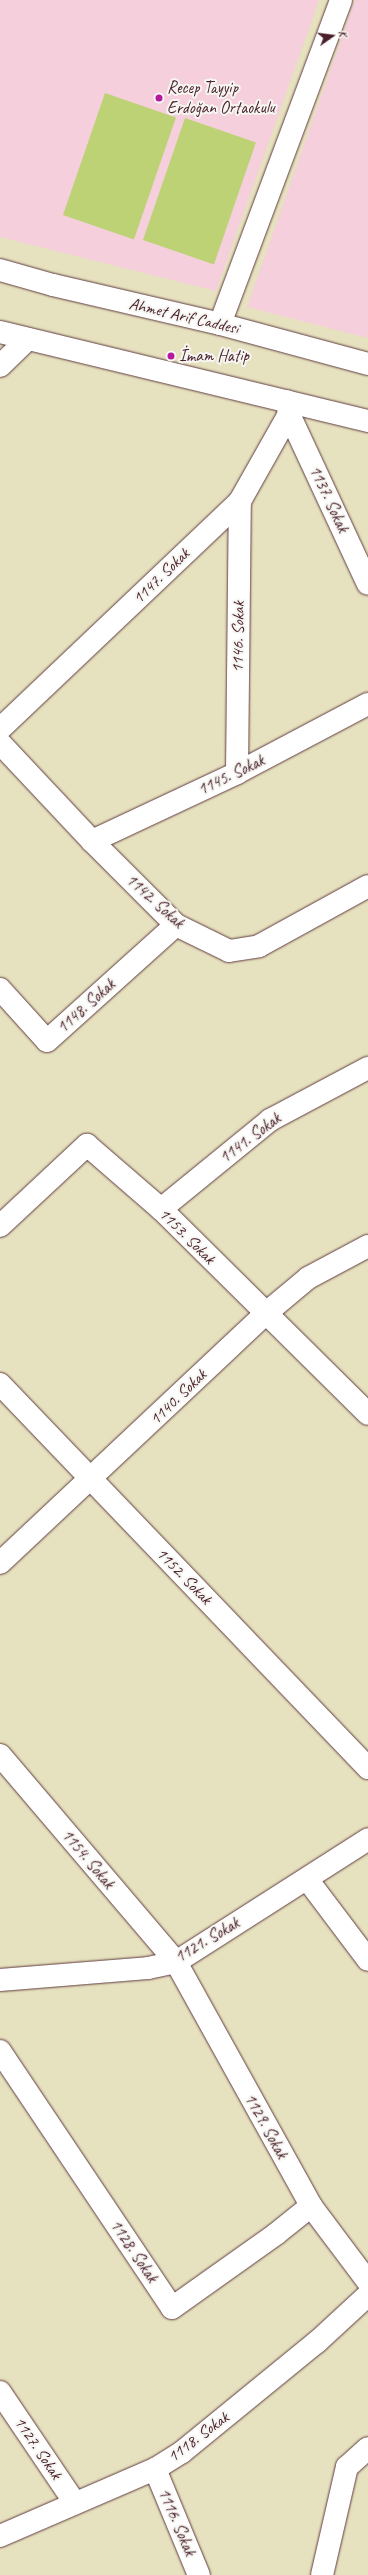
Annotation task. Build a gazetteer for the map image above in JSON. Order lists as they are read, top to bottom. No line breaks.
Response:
{"streets":{"street":["Ahmet Arif Caddesi","1137. Sokak","1147. Sokak","1146. Sokak","1145. Sokak","1142. Sokak","1148. Sokak","1141. Sokak","1153. Sokak","1140. Sokak","1152. Sokak","1154. Sokak","1121. Sokak","1129. Sokak","1128. Sokak","1118. Sokak","1127. Sokak","1116. Sokak"]},"crossings":[["1137. Sokak","1147. Sokak"],["1147. Sokak","1146. Sokak"],["1146. Sokak","1145. Sokak"],["1145. Sokak","1142. Sokak"],["1142. Sokak","1148. Sokak"],["1141. Sokak","1153. Sokak"],["1153. Sokak","1140. Sokak"],["1140. Sokak","1152. Sokak"],["1154. Sokak","1121. Sokak"],["1154. Sokak","1129. Sokak"],["1121. Sokak","1129. Sokak"],["1129. Sokak","1128. Sokak"],["1118. Sokak","1127. Sokak"],["1118. Sokak","1116. Sokak"]],"places":["Recep Tayyip Erdoğan Ortaokulu","İmam Hatip"],"north":"right"}
